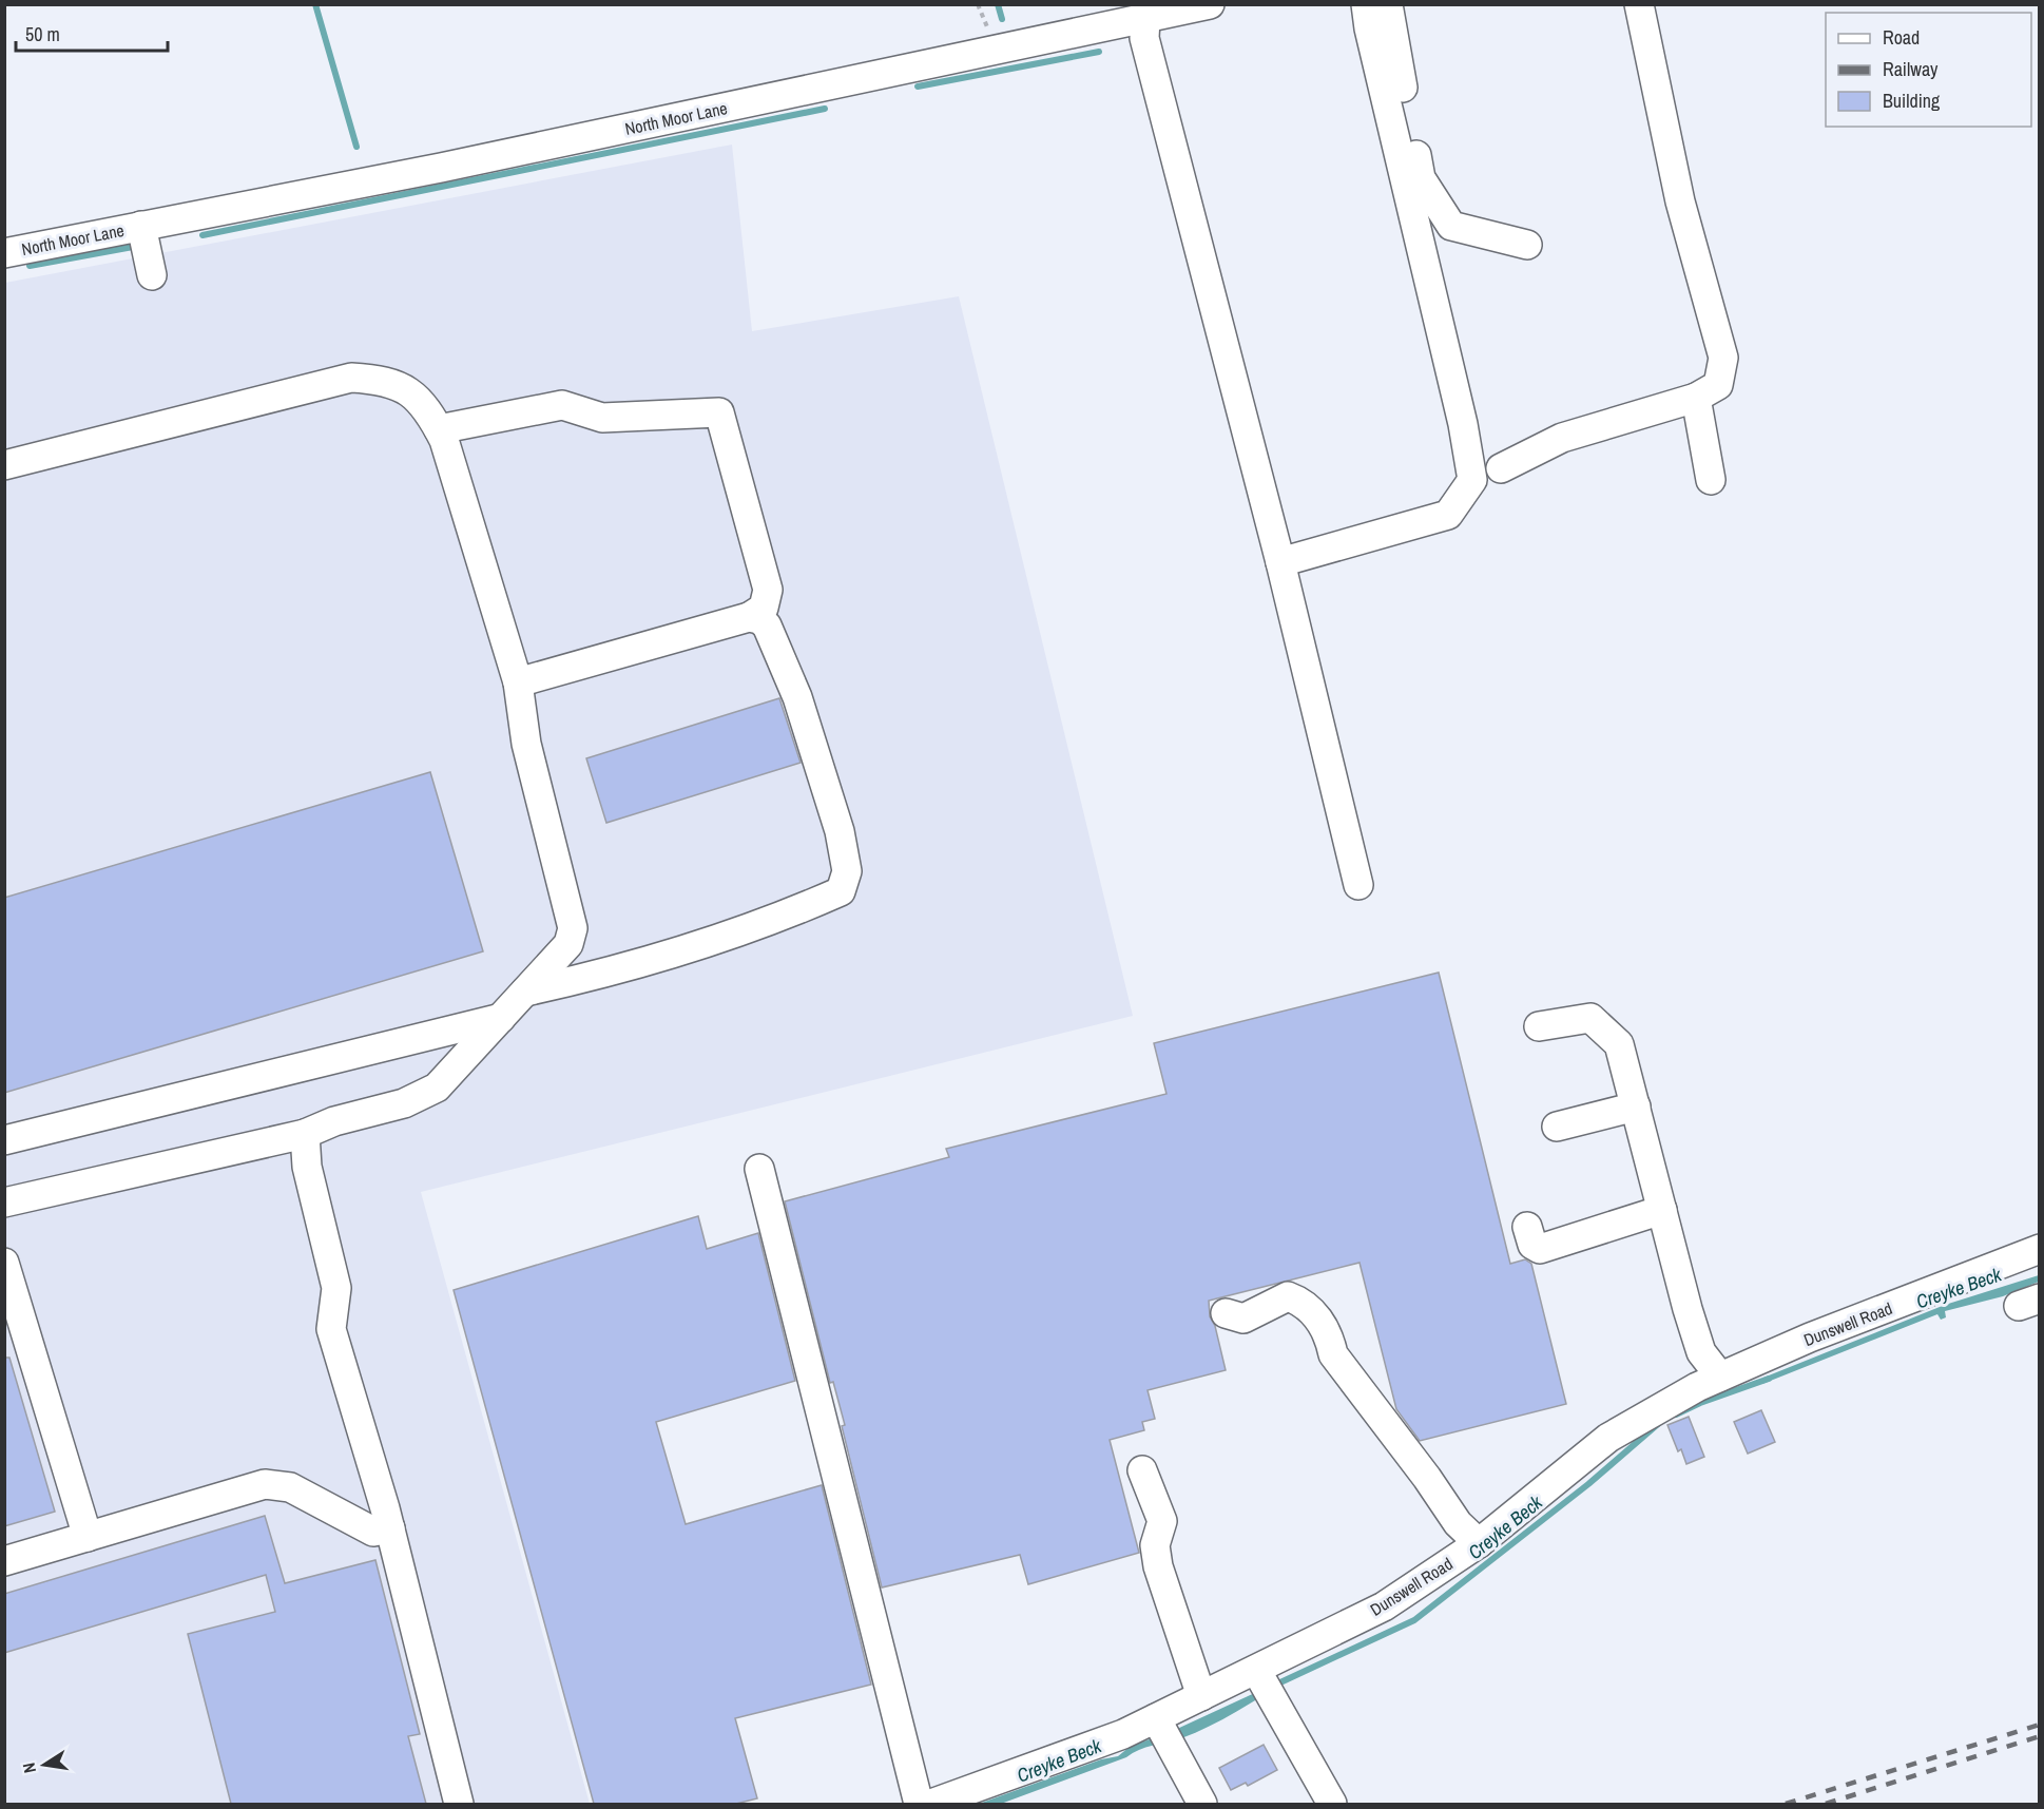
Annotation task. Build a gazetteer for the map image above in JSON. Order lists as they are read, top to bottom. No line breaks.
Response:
{"streets":{"street":["North Moor Lane","Dunswell Road"]},"water":["Creyke Beck"],"legend":["Road","Railway","Building"],"scale_bar":"50 m","north":"left"}
